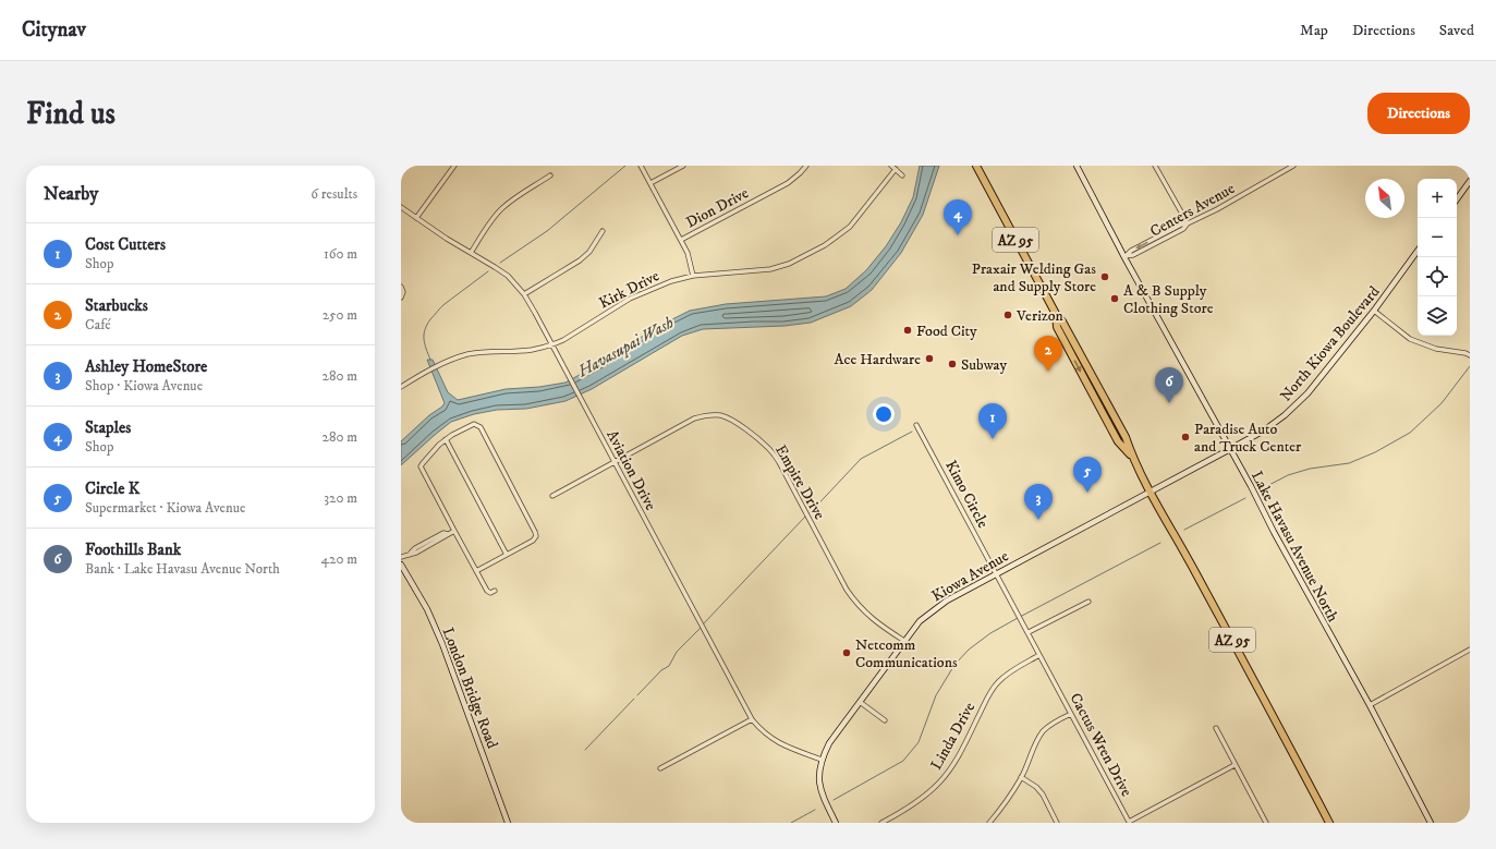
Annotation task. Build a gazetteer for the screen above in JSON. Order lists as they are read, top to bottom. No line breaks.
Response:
{"streets":{"highway":["AZ 95"],"street":["Dion Drive","Centers Avenue","Kirk Drive","North Kiowa Boulevard","Aviation Drive","Empire Drive","Kimo Circle","Lake Havasu Avenue North","Kiowa Avenue","London Bridge Road","Linda Drive","Cactus Wren Drive"]},"crossings":[["Centers Avenue","Lake Havasu Avenue North"],["AZ 95","North Kiowa Boulevard"],["AZ 95","Kiowa Avenue"],["Kirk Drive","Aviation Drive"],["North Kiowa Boulevard","Lake Havasu Avenue North"],["North Kiowa Boulevard","Kiowa Avenue"],["Aviation Drive","Empire Drive"],["Aviation Drive","Kiowa Avenue"],["Empire Drive","Kiowa Avenue"],["Kimo Circle","Kiowa Avenue"],["Kimo Circle","Cactus Wren Drive"],["Kiowa Avenue","Cactus Wren Drive"],["Linda Drive","Cactus Wren Drive"]],"water":["Havasupai Wash"],"places":["Praxair Welding Gas and Supply Store","A & B Supply Clothing Store","Verizon","Food City","Ace Hardware","Subway","Paradise Auto and Truck Center","Netcomm Communications"],"north":"top left","page":{"header":"Citynav","nav":["Map","Directions","Saved"],"buttons":"Directions","title":"Find us","heading":["Nearby","6 results"],"map_buttons":["+","−"],"pins":["4","2","6","1","5","3"],"list":[{"mark":"1","name":"Cost Cutters","note":"Shop","value":"160 m"},{"mark":"2","name":"Starbucks","note":"Café","value":"250 m"},{"mark":"3","name":"Ashley HomeStore","note":"Shop · Kiowa Avenue","value":"280 m"},{"mark":"4","name":"Staples","note":"Shop","value":"280 m"},{"mark":"5","name":"Circle K","note":"Supermarket · Kiowa Avenue","value":"320 m"},{"mark":"6","name":"Foothills Bank","note":"Bank · Lake Havasu Avenue North","value":"420 m"}]}}
